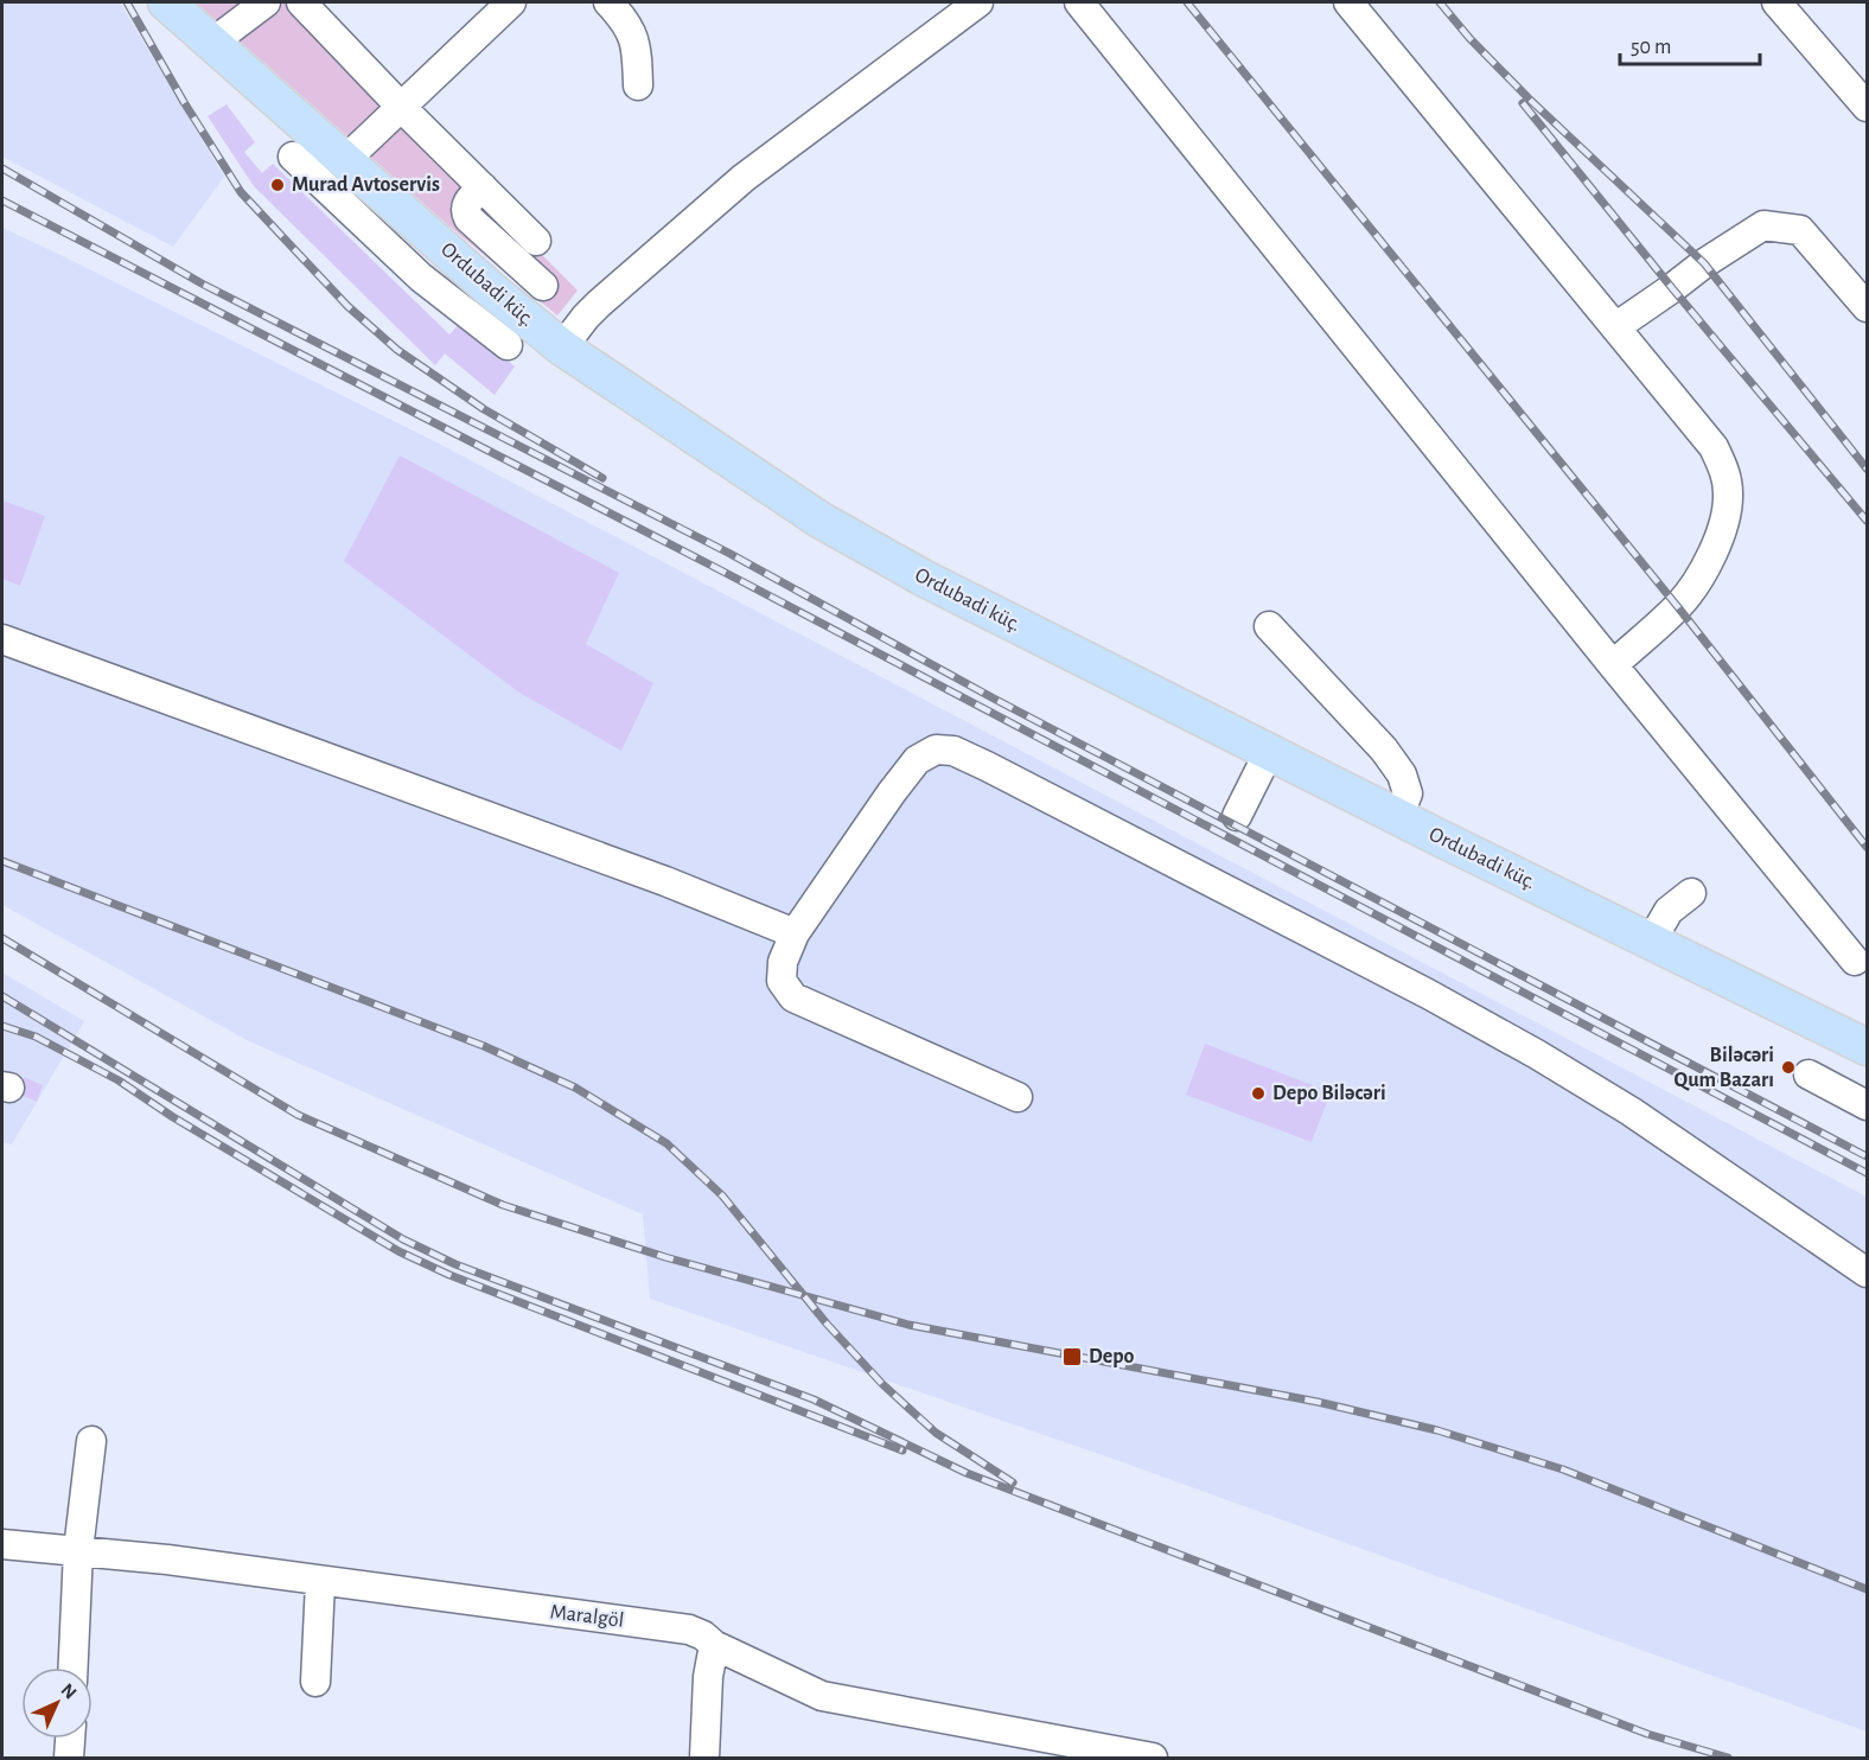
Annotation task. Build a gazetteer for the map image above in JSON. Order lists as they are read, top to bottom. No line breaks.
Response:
{"streets":{"main road":["Ordubadi küç."],"street":["Maralgöl"]},"places":{"other":["Murad Avtoservis","Biləcəri Qum Bazarı","Depo Biləcəri"],"transit":["Depo"]},"scale_bar":"50 m","north":"top right"}
